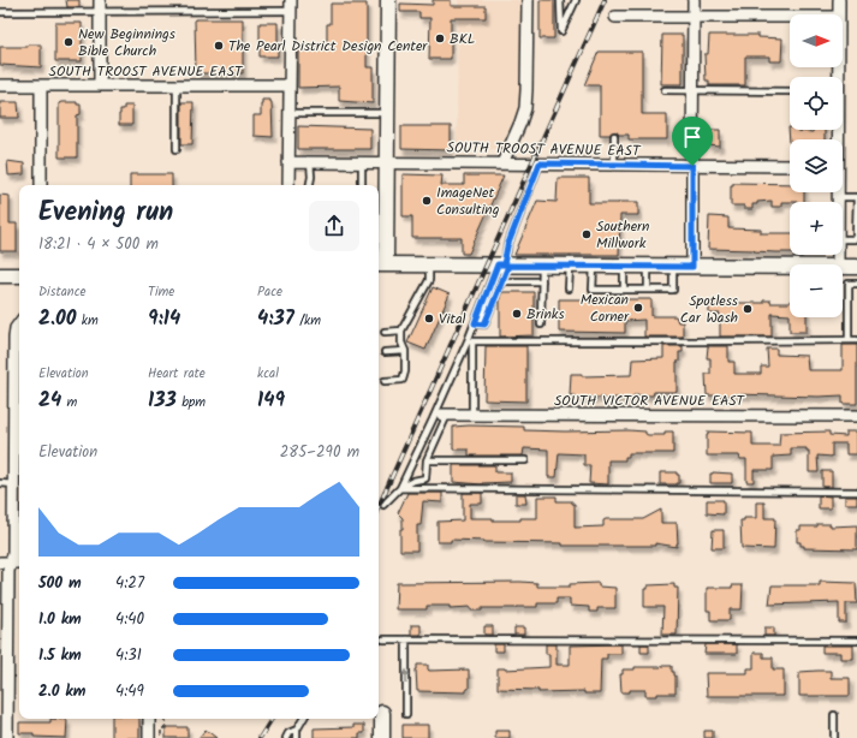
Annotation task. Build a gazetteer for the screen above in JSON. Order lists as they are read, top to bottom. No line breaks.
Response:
{"streets":{"street":["SOUTH TROOST AVENUE EAST","SOUTH VICTOR AVENUE EAST"]},"places":["BKL","New Beginnings Bible Church","The Pearl District Design Center","ImageNet Consulting","Southern Millwork","Mexican Corner","Spotless Car Wash","Brinks","Vital"],"north":"right","page":{"map_buttons":["+","−"],"heading":["Evening run","18:21 · 4 × 500 m"],"stats":[["Distance","2.00 km"],["Time","9:14"],["Pace","4:37 /km"],["Elevation","24 m"],["Heart rate","133 bpm"],["kcal","149"]],"chart":["Elevation","285–290 m"],"list":[{"name":"500 m","note":"4:27"},{"name":"1.0 km","note":"4:40"},{"name":"1.5 km","note":"4:31"},{"name":"2.0 km","note":"4:49"}]}}
